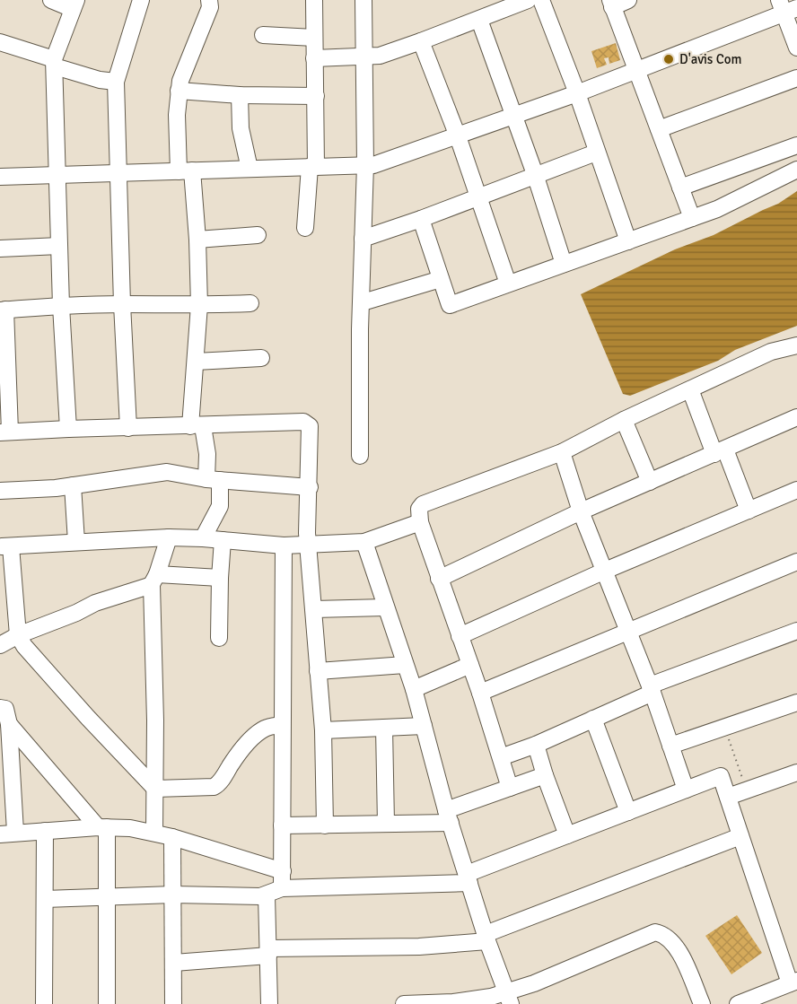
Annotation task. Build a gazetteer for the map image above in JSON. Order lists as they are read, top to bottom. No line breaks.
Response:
{"places":["D'avis Com"]}
